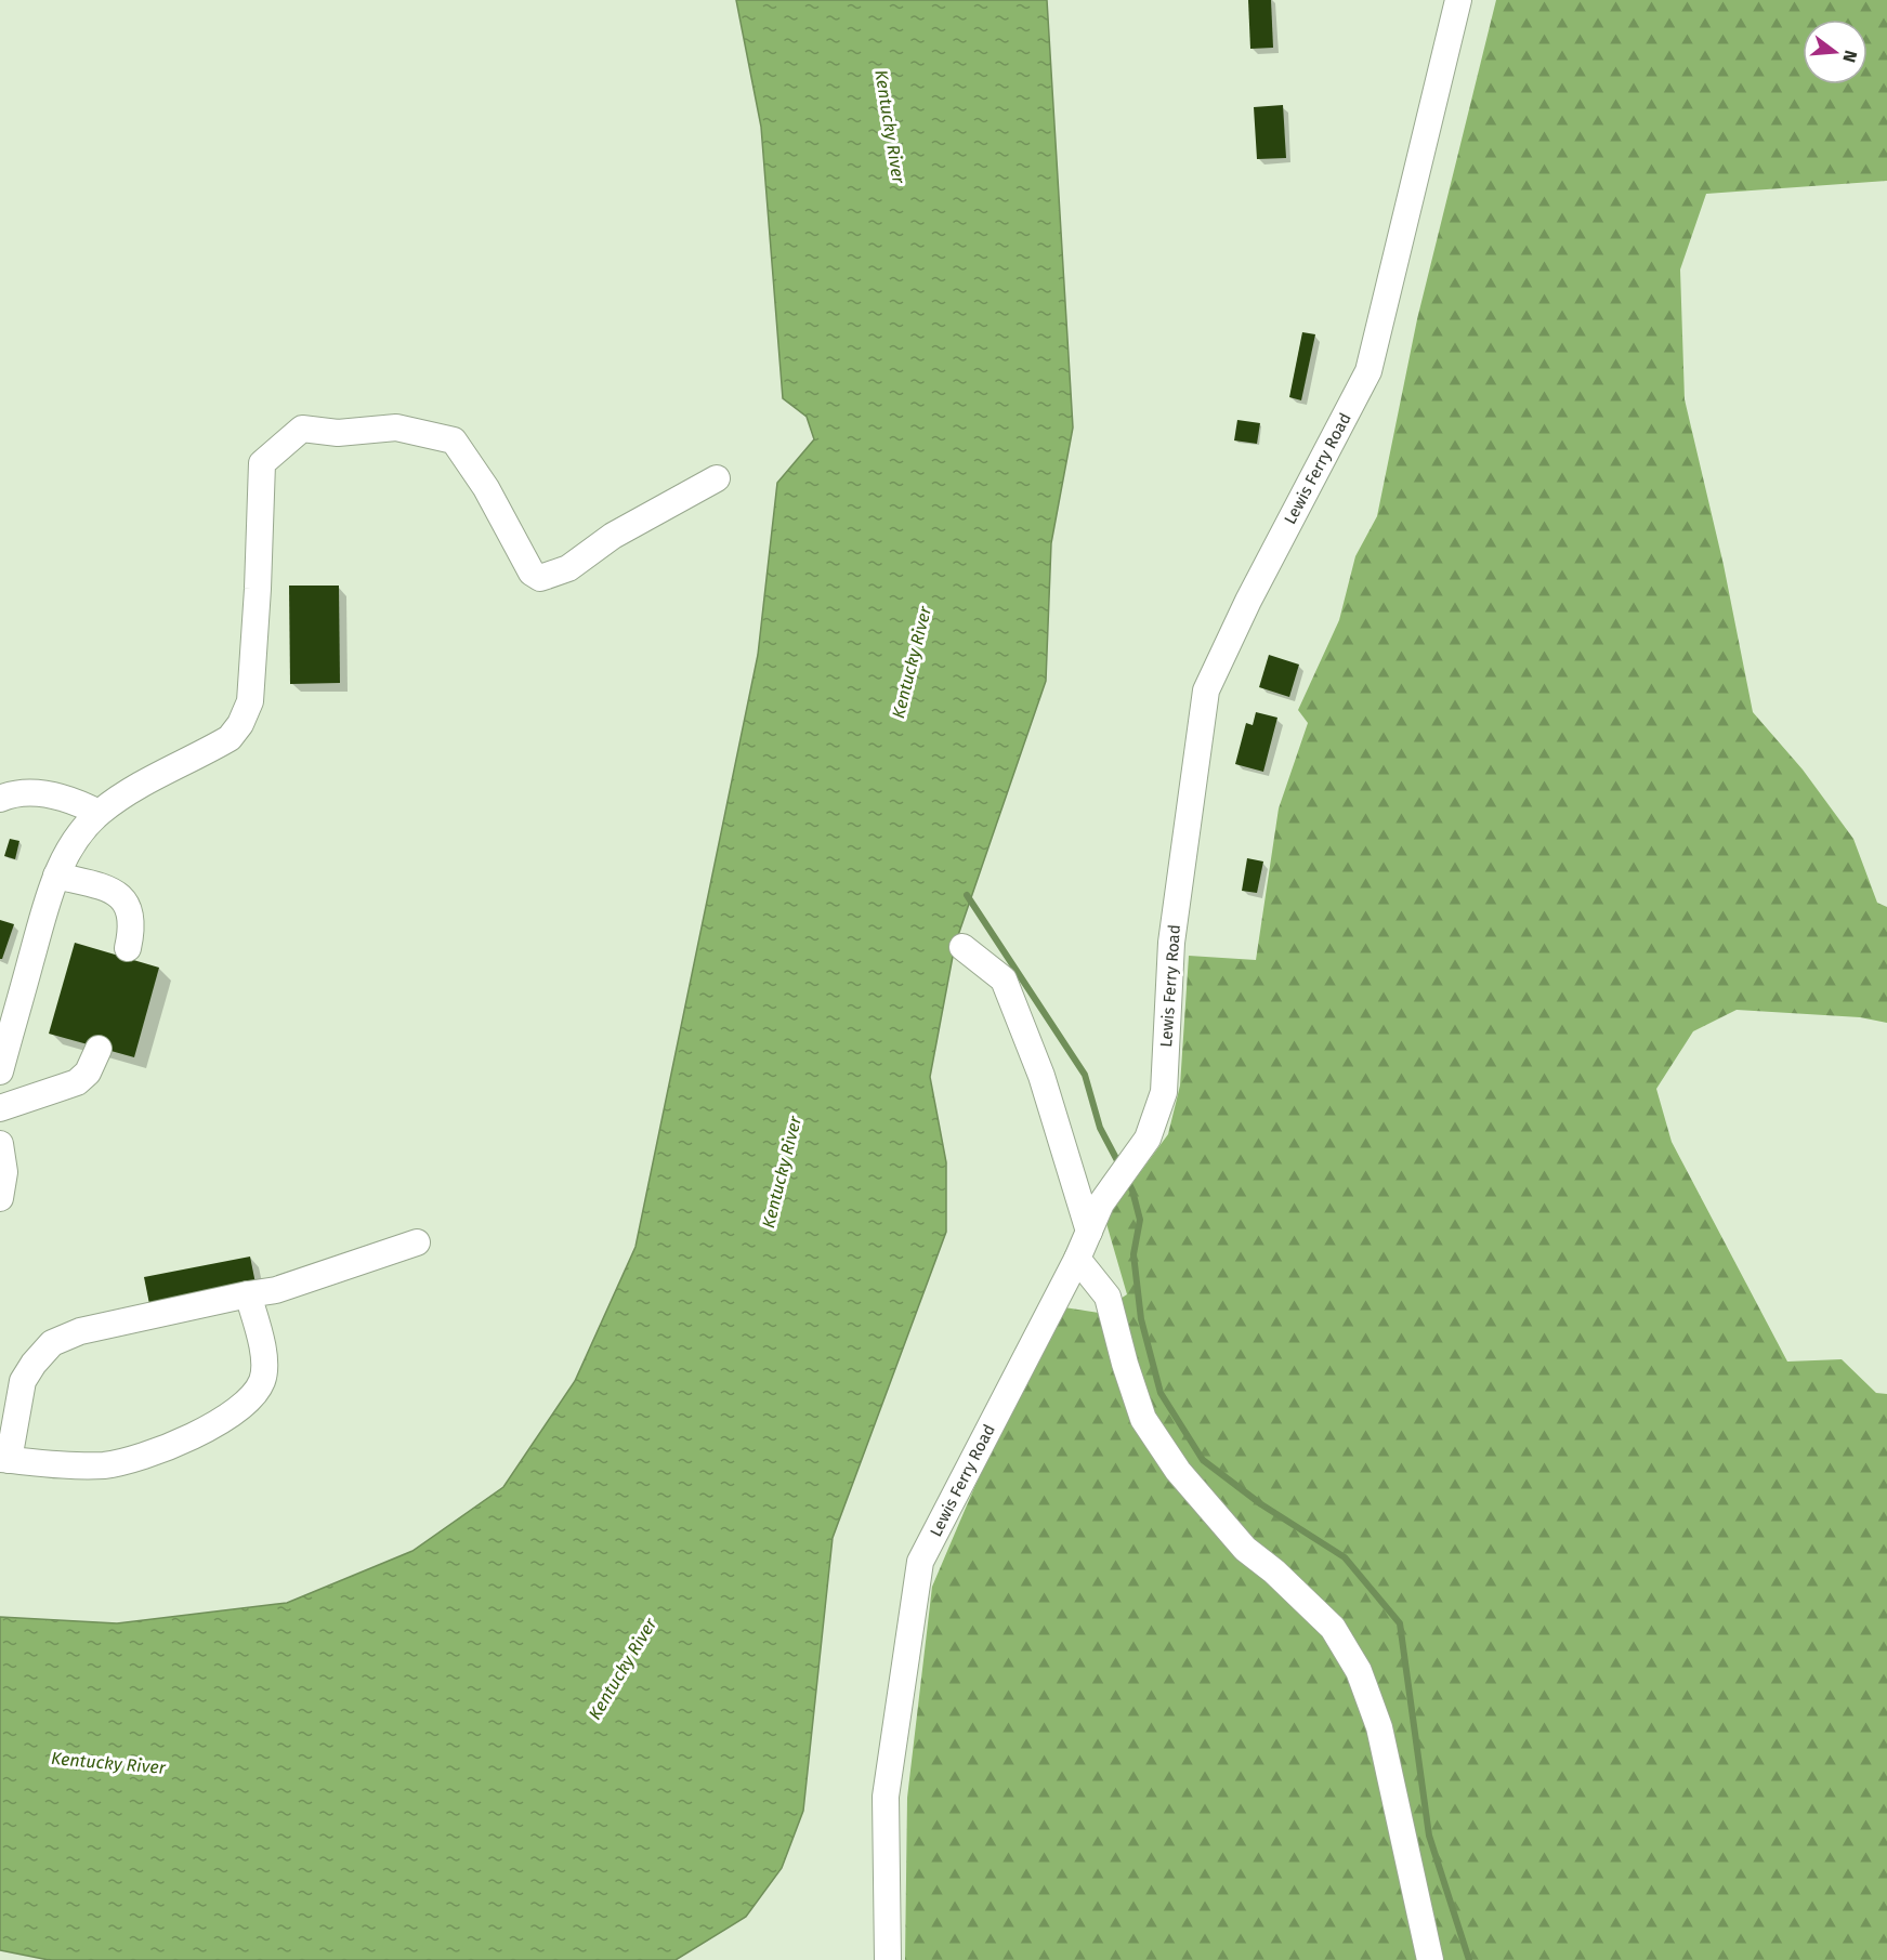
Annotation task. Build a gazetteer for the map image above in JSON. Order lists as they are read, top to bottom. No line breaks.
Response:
{"streets":{"street":["Lewis Ferry Road"]},"water":["Kentucky River"],"north":"right"}
